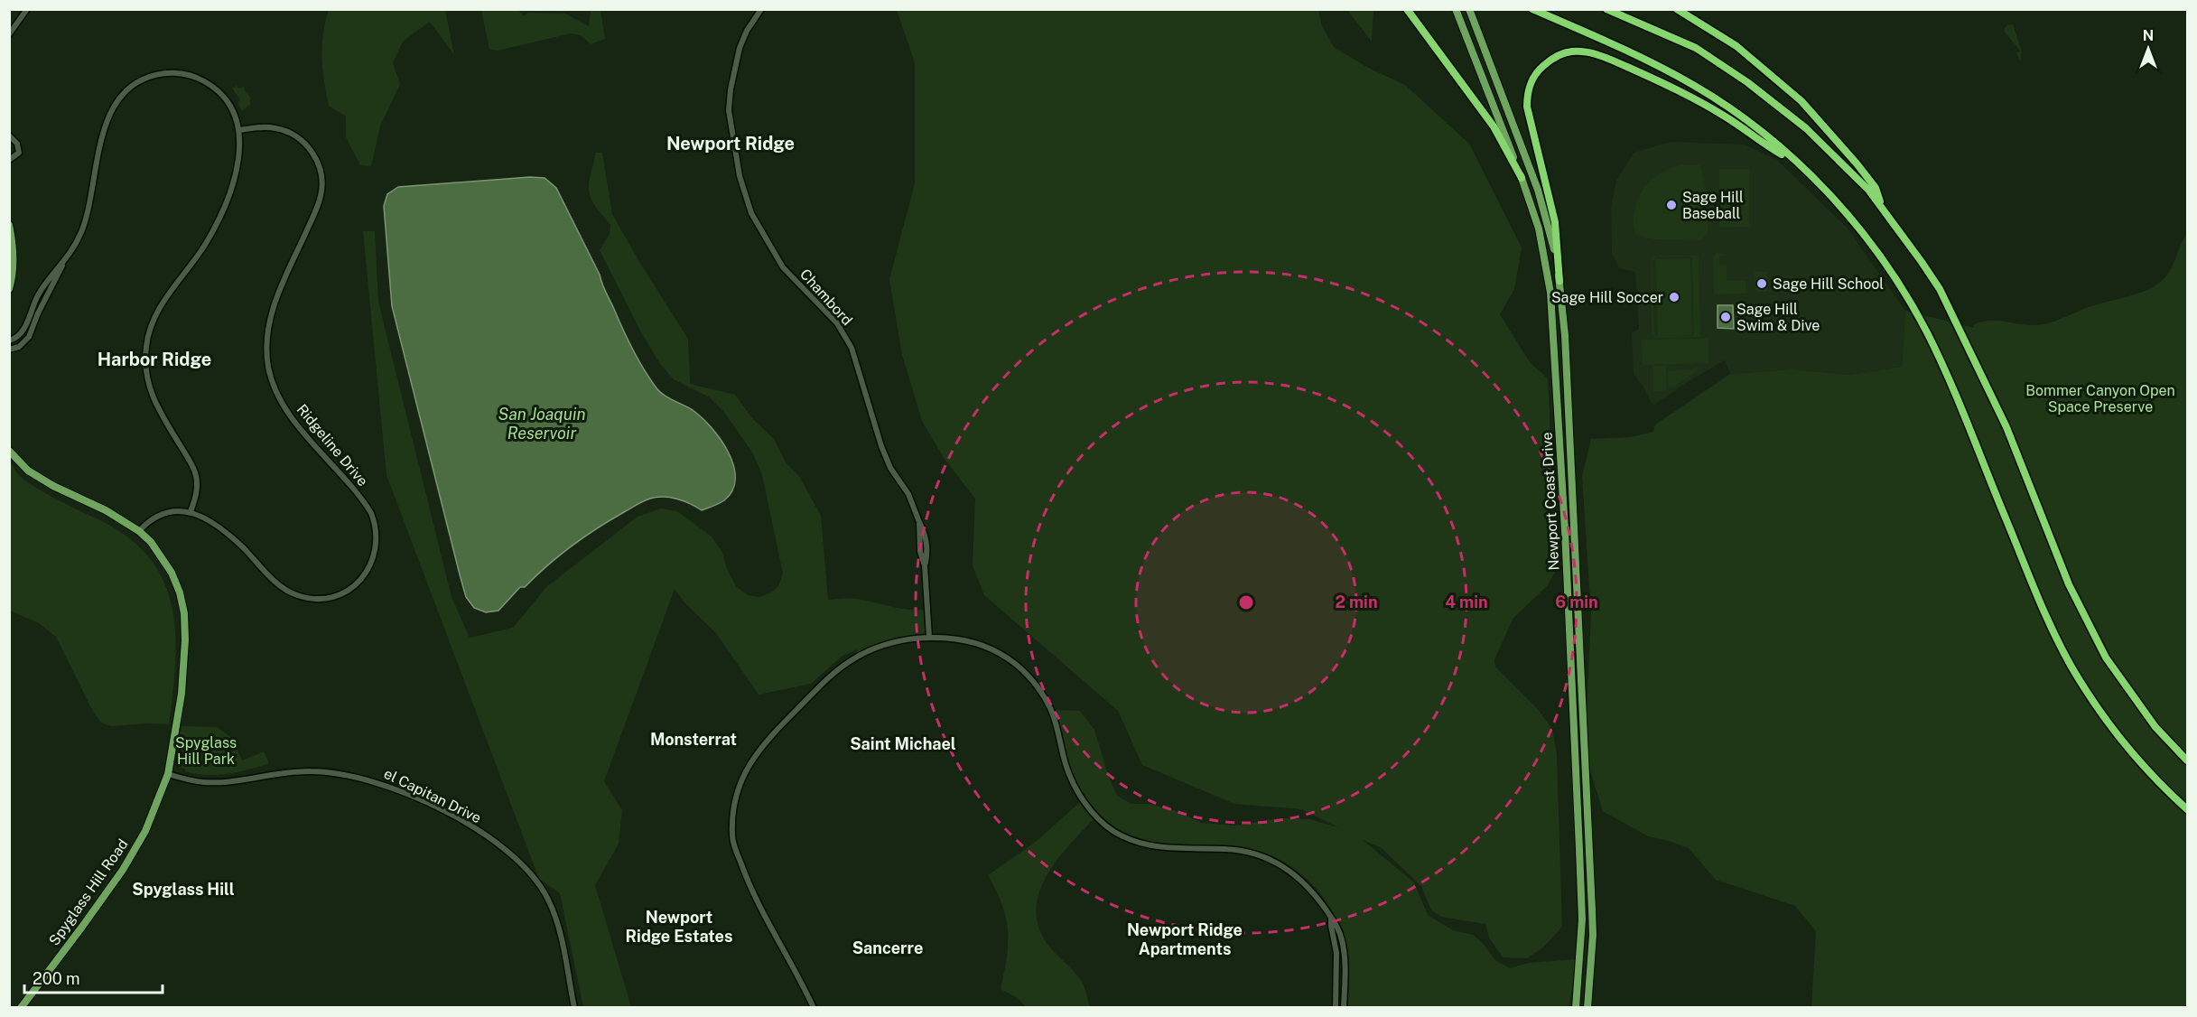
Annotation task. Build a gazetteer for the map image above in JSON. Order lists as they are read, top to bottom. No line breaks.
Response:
{"streets":{"main road":["Newport Coast Drive","Spyglass Hill Road"],"street":["Chambord","Ridgeline Drive","el Capitan Drive"]},"crossings":[["Ridgeline Drive","Spyglass Hill Road"],["el Capitan Drive","Spyglass Hill Road"]],"districts":["Newport Ridge","Harbor Ridge","Monsterrat","Saint Michael","Spyglass Hill","Newport Ridge Estates","Newport Ridge Apartments","Sancerre"],"water":["San Joaquin Reservoir"],"parks":["Bommer Canyon Open Space Preserve","Spyglass Hill Park"],"places":["Sage Hill Baseball","Sage Hill School","Sage Hill Soccer","Sage Hill Swim & Dive"],"scale_bar":"200 m","north":"top","rings":["2 min","4 min","6 min"]}
